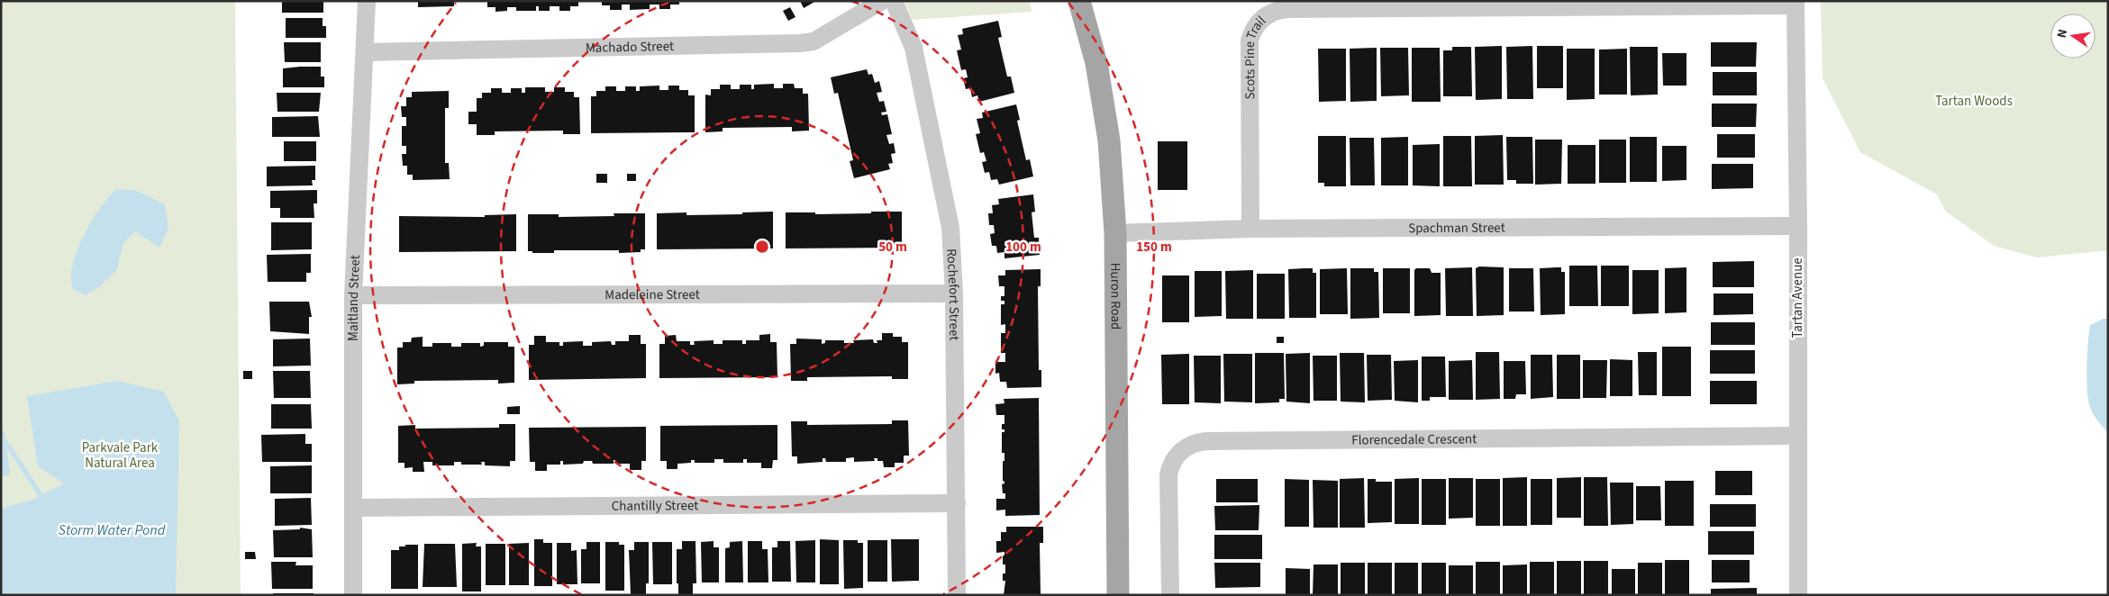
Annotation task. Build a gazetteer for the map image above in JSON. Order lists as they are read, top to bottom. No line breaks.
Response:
{"streets":{"main road":["Huron Road"],"street":["Machado Street","Scots Pine Trail","Spachman Street","Madeleine Street","Rochefort Street","Maitland Street","Tartan Avenue","Florencedale Crescent","Chantilly Street"]},"crossings":[["Machado Street","Maitland Street"],["Scots Pine Trail","Spachman Street"],["Scots Pine Trail","Tartan Avenue"],["Spachman Street","Huron Road"],["Spachman Street","Tartan Avenue"],["Madeleine Street","Rochefort Street"],["Madeleine Street","Maitland Street"],["Rochefort Street","Chantilly Street"],["Maitland Street","Chantilly Street"],["Tartan Avenue","Florencedale Crescent"]],"water":["Storm Water Pond"],"parks":["Tartan Woods","Parkvale Park Natural Area"],"north":"left","rings":["50 m","100 m","150 m"]}
